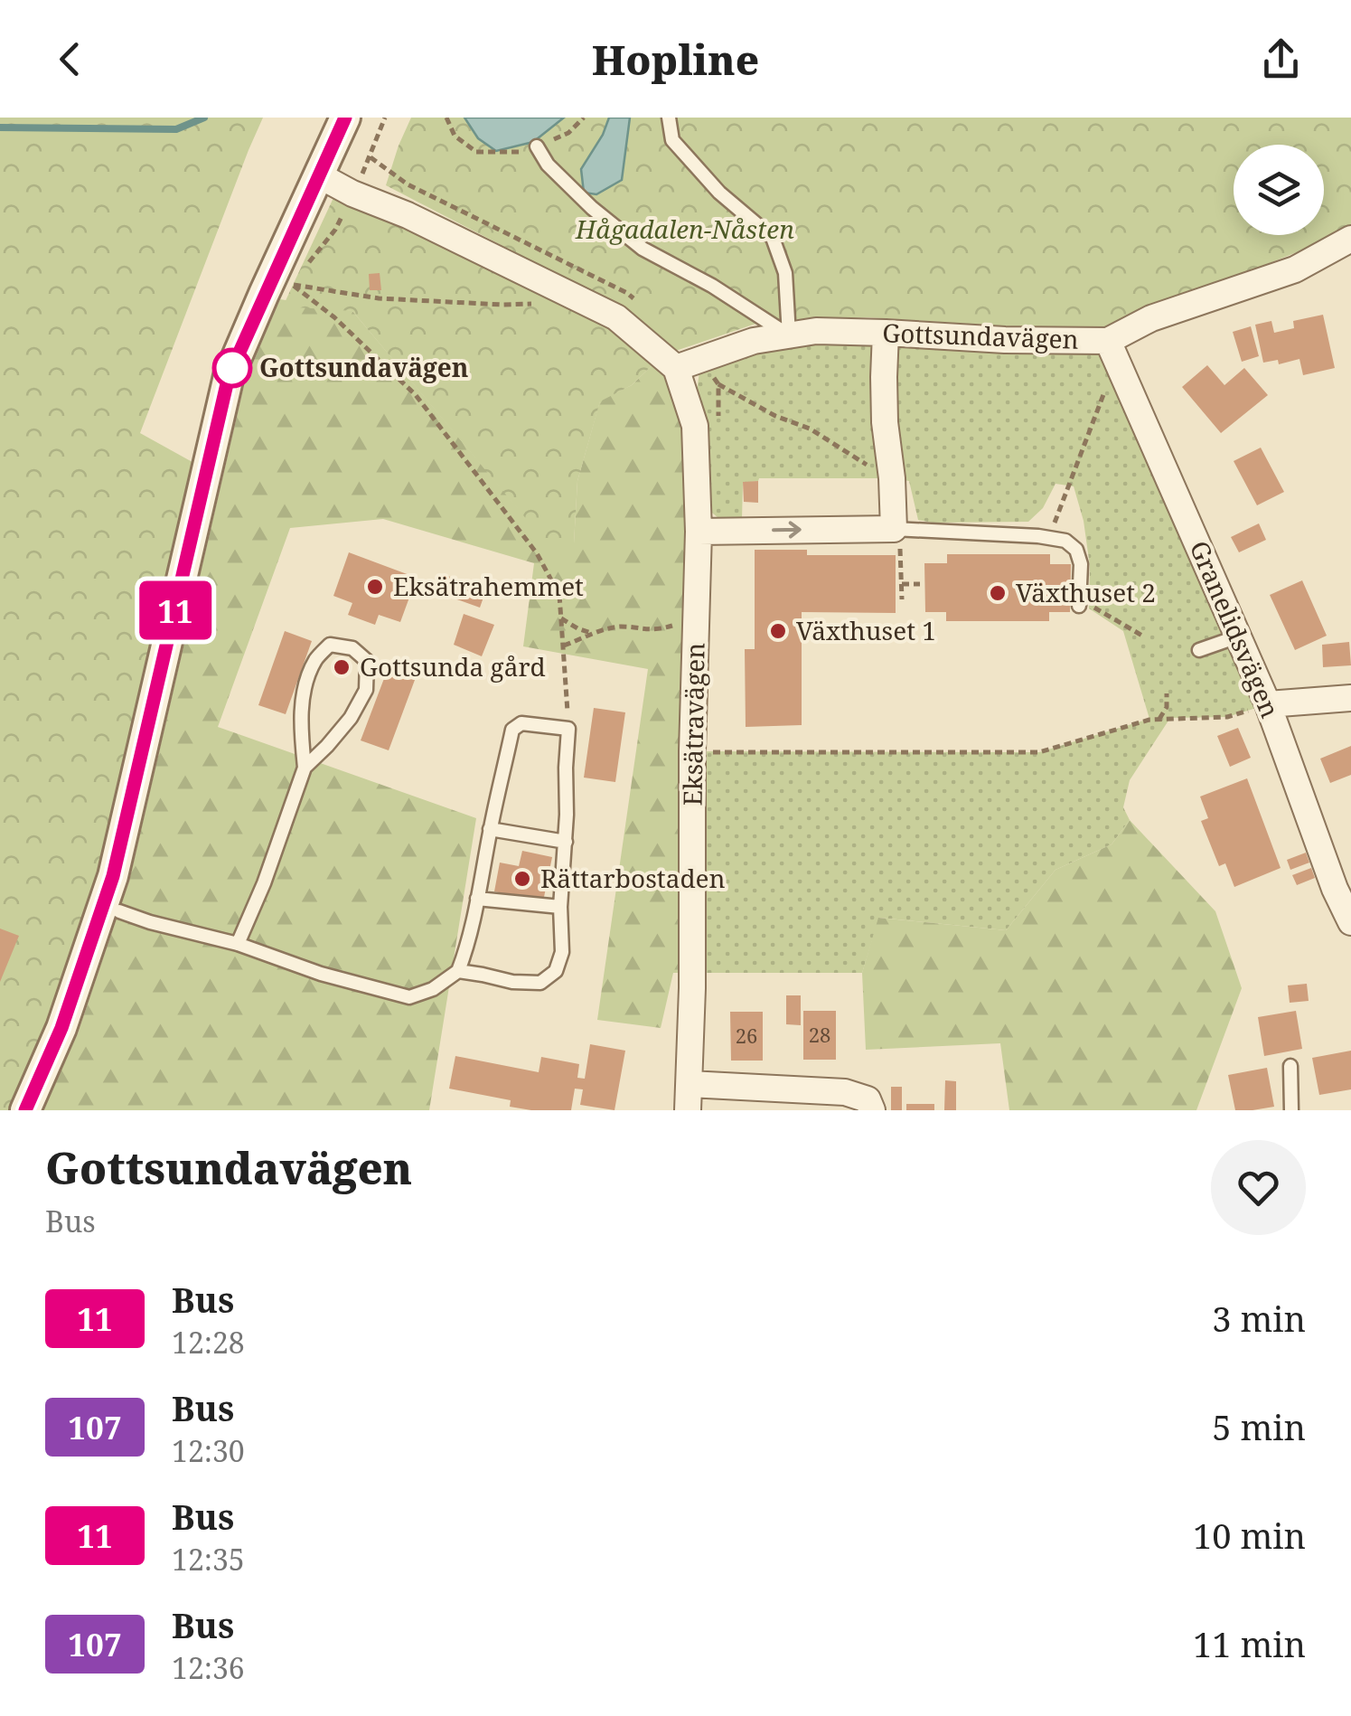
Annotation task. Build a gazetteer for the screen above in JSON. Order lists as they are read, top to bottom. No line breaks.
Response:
{"streets":{"street":["Gottsundavägen","Granelidsvägen","Eksätravägen"]},"crossings":[["Gottsundavägen","Granelidsvägen"],["Gottsundavägen","Eksätravägen"]],"parks":["Hågadalen-Nåsten"],"places":["Gottsundavägen","Eksätrahemmet","Växthuset 2","Växthuset 1","Gottsunda gård","Rättarbostaden"],"lines":["bus line 11"],"house_numbers":["28","26"],"page":{"header":"Hopline","on_map":"11","heading":["Gottsundavägen","Bus"],"list":[{"mark":"11","name":"Bus","note":"12:28","value":"3 min"},{"mark":"107","name":"Bus","note":"12:30","value":"5 min"},{"mark":"11","name":"Bus","note":"12:35","value":"10 min"},{"mark":"107","name":"Bus","note":"12:36","value":"11 min"}]}}
